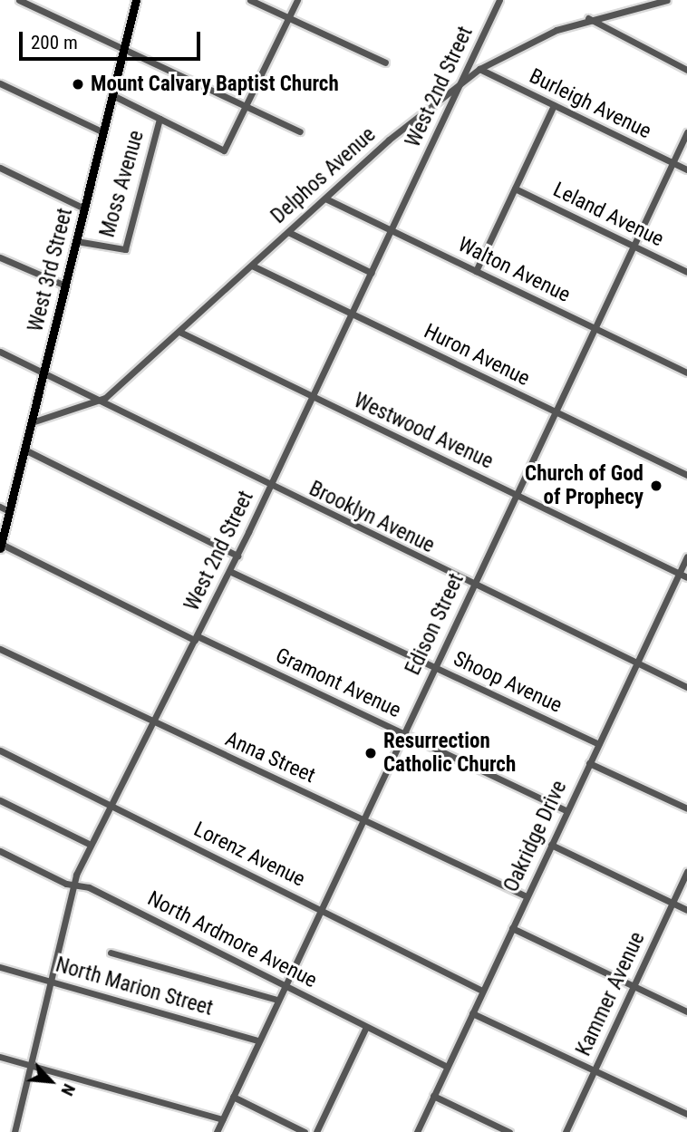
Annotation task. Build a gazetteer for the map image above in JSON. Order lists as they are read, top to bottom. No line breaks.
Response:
{"streets":{"main road":["West 3rd Street"],"street":["West 2nd Street","Burleigh Avenue","Delphos Avenue","Moss Avenue","Leland Avenue","Walton Avenue","Huron Avenue","Westwood Avenue","Brooklyn Avenue","Edison Street","Shoop Avenue","Gramont Avenue","Anna Street","Oakridge Drive","Lorenz Avenue","North Ardmore Avenue","North Marion Street","Kammer Avenue"]},"crossings":[["West 2nd Street","Delphos Avenue"],["West 2nd Street","Walton Avenue"],["West 2nd Street","Huron Avenue"],["West 2nd Street","Westwood Avenue"],["West 2nd Street","Brooklyn Avenue"],["West 2nd Street","Shoop Avenue"],["West 2nd Street","Gramont Avenue"],["West 2nd Street","Anna Street"],["West 2nd Street","Lorenz Avenue"],["West 2nd Street","North Ardmore Avenue"],["West 2nd Street","North Marion Street"],["Burleigh Avenue","Delphos Avenue"],["Burleigh Avenue","Edison Street"],["Delphos Avenue","West 3rd Street"],["Delphos Avenue","Walton Avenue"],["Delphos Avenue","Huron Avenue"],["Delphos Avenue","Westwood Avenue"],["Delphos Avenue","Brooklyn Avenue"],["Moss Avenue","West 3rd Street"],["Leland Avenue","Edison Street"],["West 3rd Street","Brooklyn Avenue"],["West 3rd Street","Gramont Avenue"],["Walton Avenue","Edison Street"],["Huron Avenue","Edison Street"],["Westwood Avenue","Edison Street"],["Westwood Avenue","Oakridge Drive"],["Brooklyn Avenue","Edison Street"],["Brooklyn Avenue","Oakridge Drive"],["Edison Street","Shoop Avenue"],["Edison Street","Gramont Avenue"],["Edison Street","Anna Street"],["Edison Street","Lorenz Avenue"],["Edison Street","North Ardmore Avenue"],["Edison Street","North Marion Street"],["Shoop Avenue","Oakridge Drive"],["Gramont Avenue","Oakridge Drive"],["Anna Street","Oakridge Drive"],["Oakridge Drive","Lorenz Avenue"],["Oakridge Drive","North Ardmore Avenue"]],"places":["Mount Calvary Baptist Church","Church of God of Prophecy","Resurrection Catholic Church"],"scale_bar":"200 m","north":"bottom right"}
